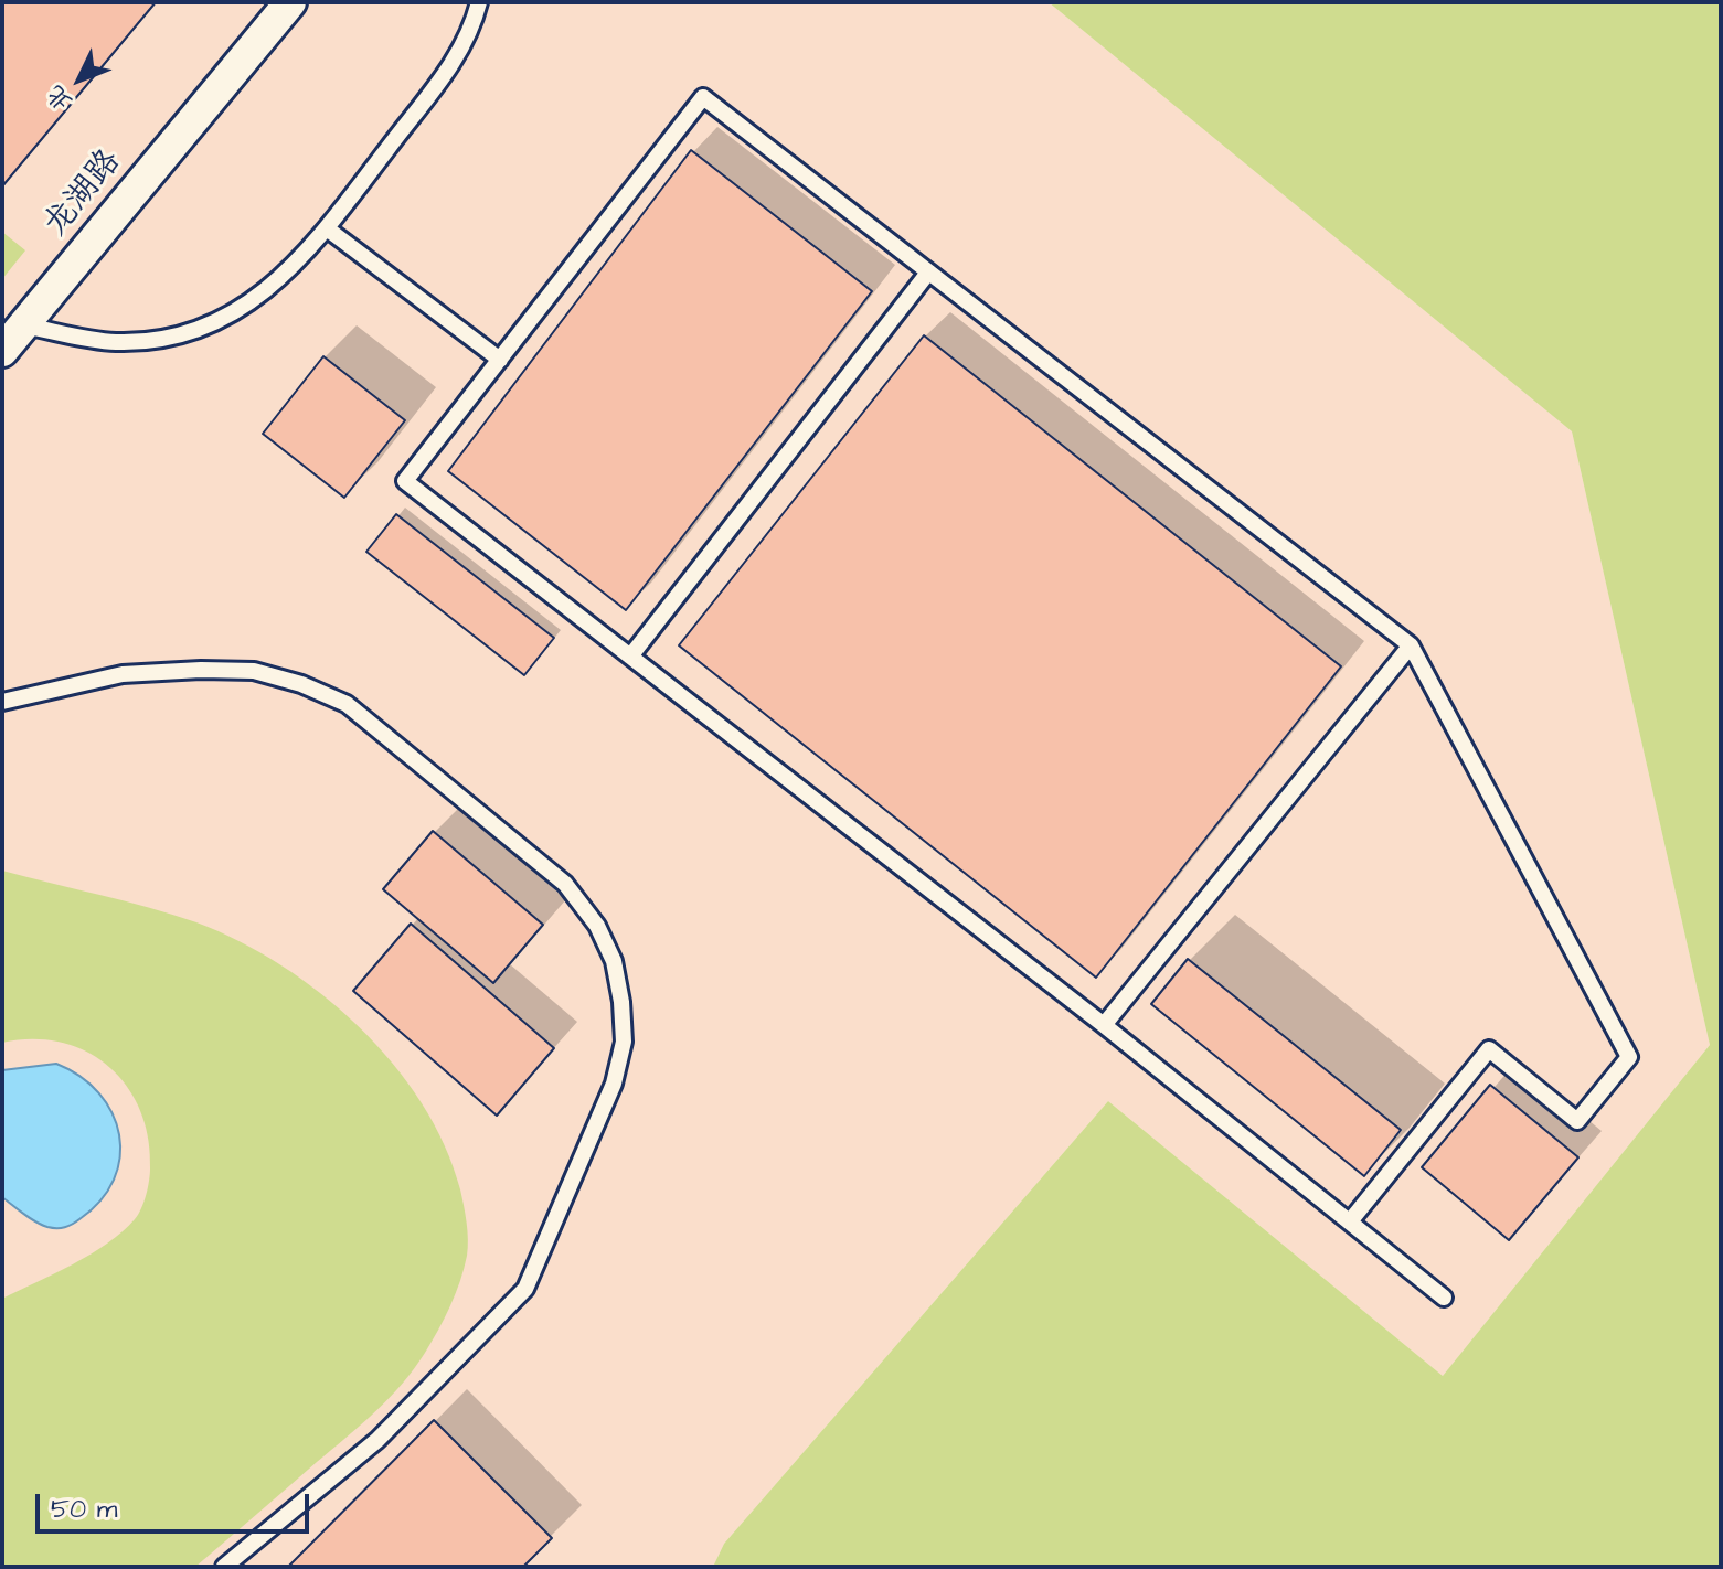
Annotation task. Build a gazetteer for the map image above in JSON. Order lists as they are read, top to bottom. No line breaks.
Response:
{"streets":{"street":["龙湖路"]},"scale_bar":"50 m","north":"bottom left"}
